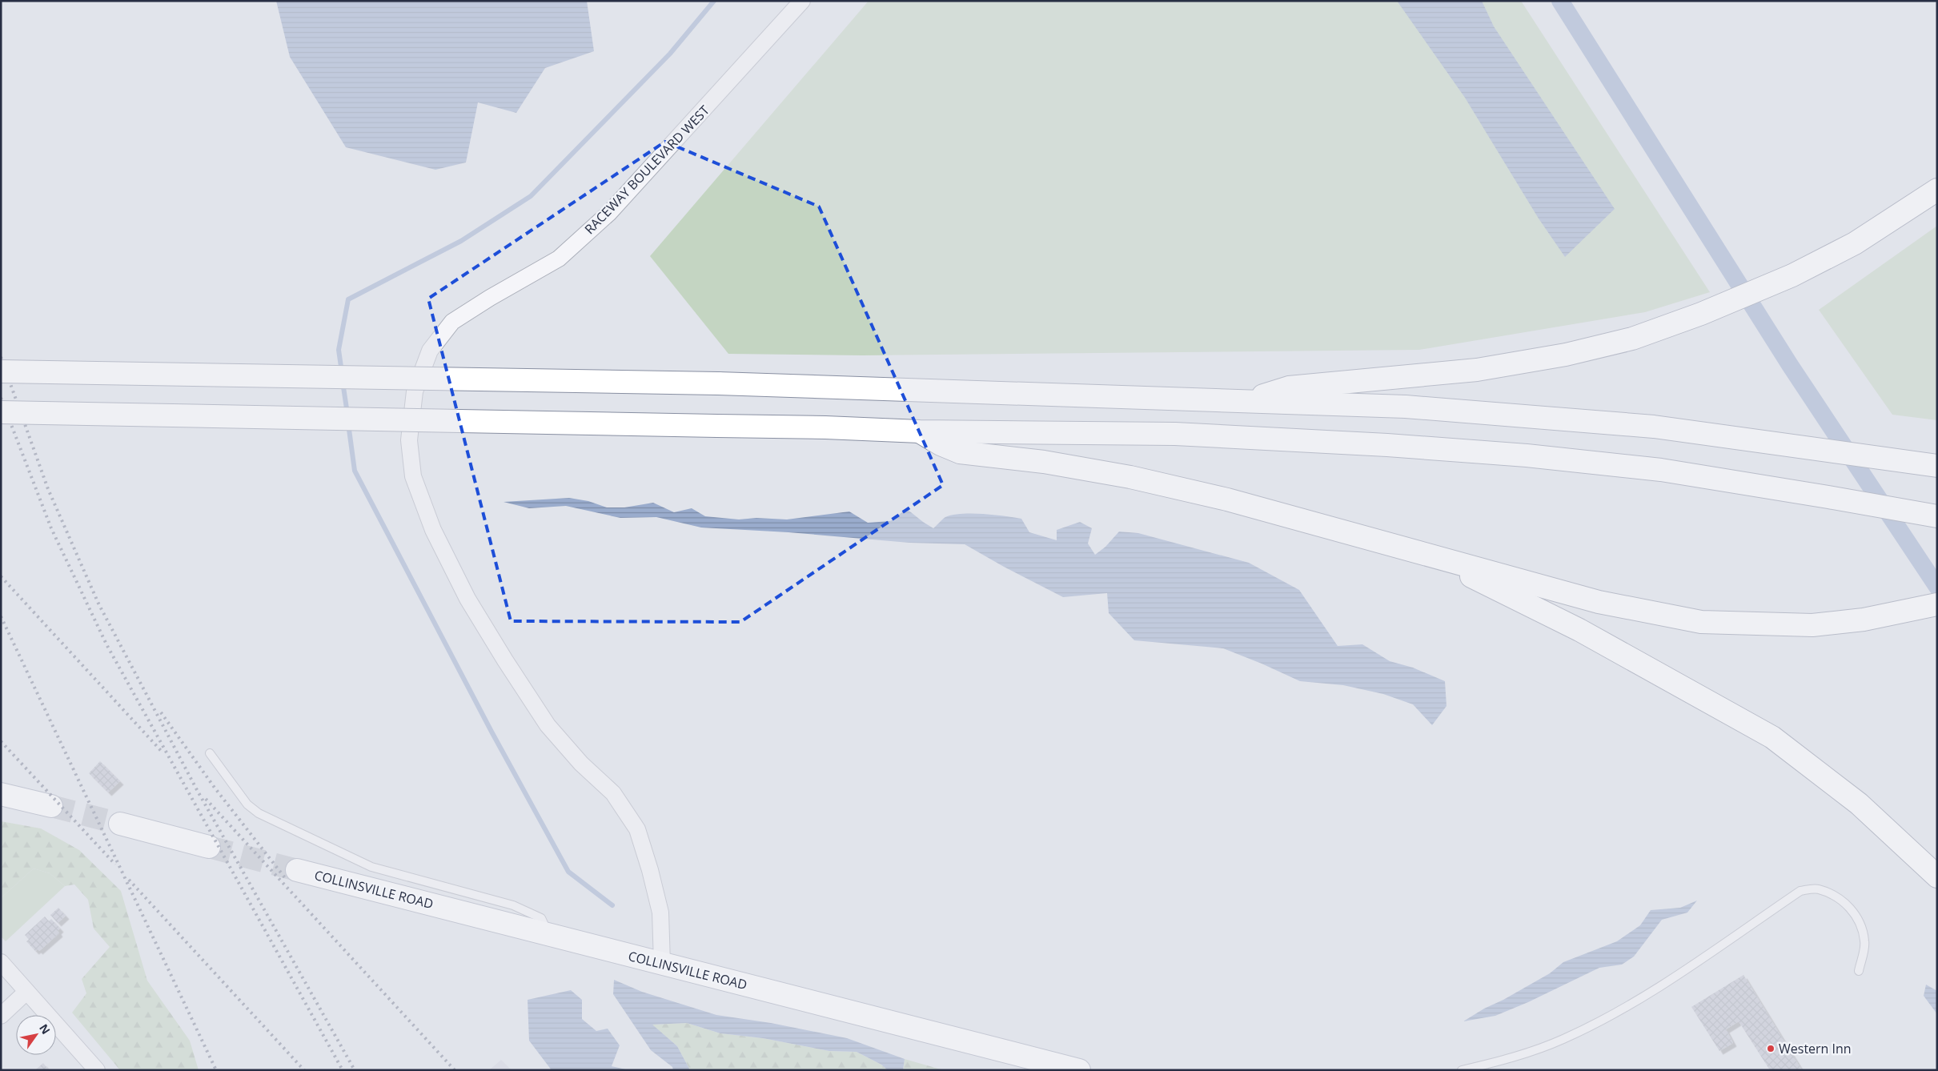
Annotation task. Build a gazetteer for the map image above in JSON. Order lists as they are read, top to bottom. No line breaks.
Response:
{"streets":{"main road":["COLLINSVILLE ROAD"],"street":["RACEWAY BOULEVARD WEST"]},"crossings":[["RACEWAY BOULEVARD WEST","COLLINSVILLE ROAD"]],"places":["Western Inn"],"north":"top right"}
